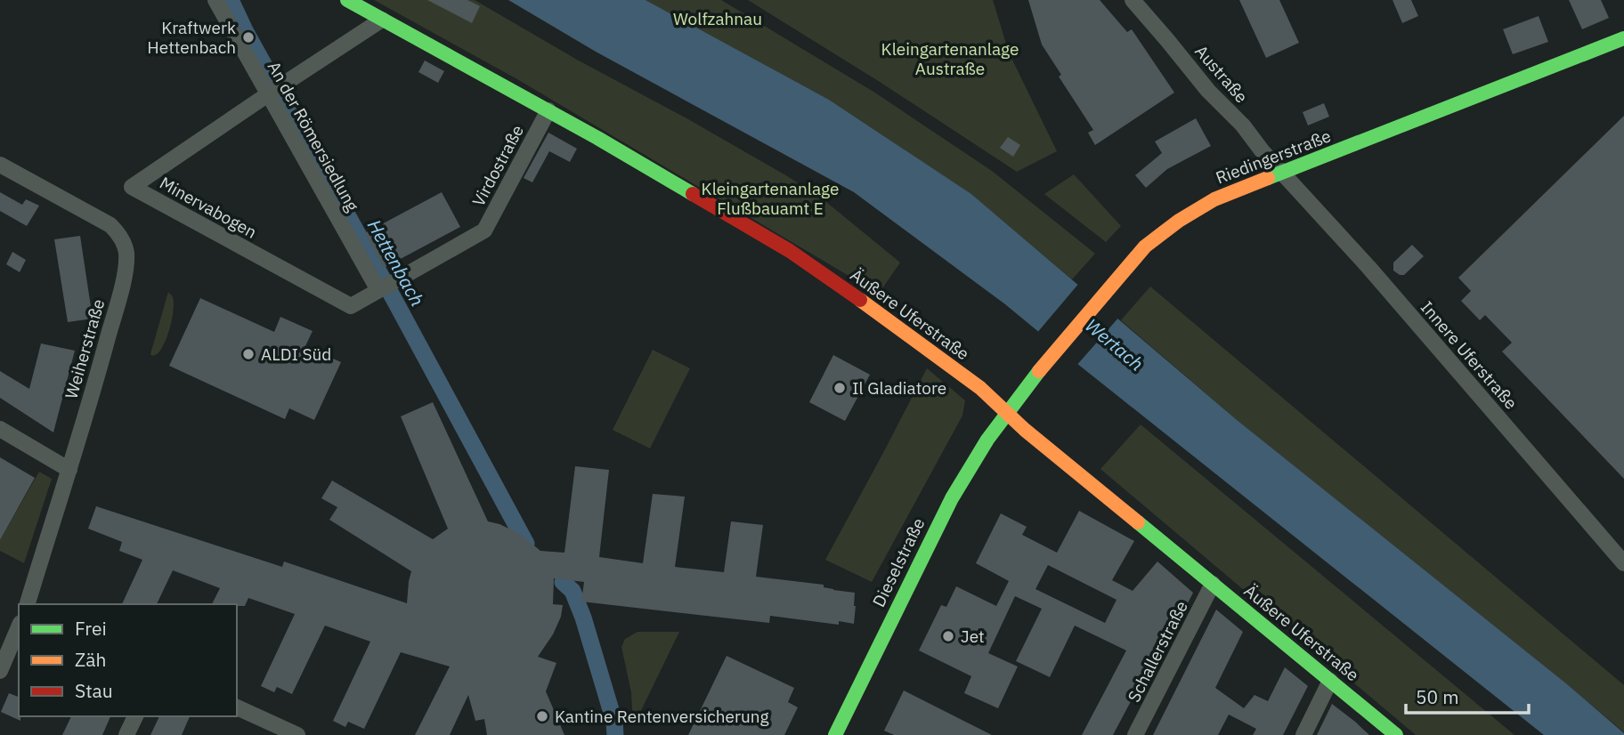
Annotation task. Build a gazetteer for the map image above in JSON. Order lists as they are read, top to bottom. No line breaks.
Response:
{"streets":{"street":["Austraße","An der Römersiedlung","Riedingerstraße","Virdostraße","Minervabogen","Äußere Uferstraße","Weiherstraße","Innere Uferstraße","Dieselstraße","Schallerstraße"]},"crossings":[["Austraße","Riedingerstraße"],["Austraße","Innere Uferstraße"],["An der Römersiedlung","Virdostraße"],["An der Römersiedlung","Minervabogen"],["Riedingerstraße","Äußere Uferstraße"],["Riedingerstraße","Innere Uferstraße"],["Riedingerstraße","Dieselstraße"],["Virdostraße","Minervabogen"],["Virdostraße","Äußere Uferstraße"],["Äußere Uferstraße","Dieselstraße"],["Äußere Uferstraße","Schallerstraße"]],"water":["Hettenbach","Wertach"],"parks":["Wolfzahnau","Kleingartenanlage Austraße","Kleingartenanlage Flußbauamt E"],"places":["Kraftwerk Hettenbach","ALDI Süd","Il Gladiatore","Jet","Kantine Rentenversicherung"],"legend":["Frei","Zäh","Stau"],"scale_bar":"50 m"}
